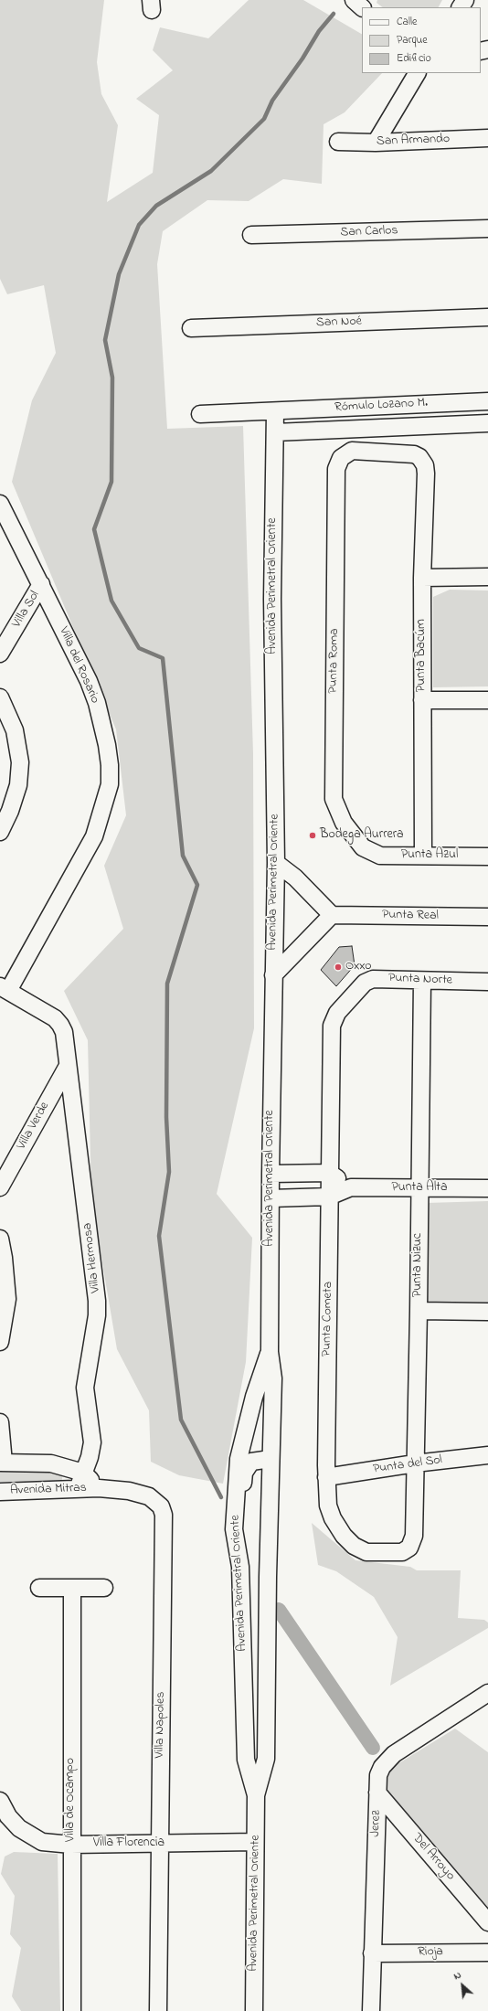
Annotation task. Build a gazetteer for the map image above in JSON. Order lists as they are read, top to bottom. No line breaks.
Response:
{"streets":{"street":["San Armando","San Carlos","San Noé","Rómulo Lozano M.","Avenida Perimetral Oriente","Villa Sol","Punta Bacúm","Punta Roma","Villa del Rosario","Punta Azul","Punta Real","Punta Norte","Villa Verde","Punta Alta","Villa Hermosa","Punta Nizuc","Punta Cometa","Punta del Sol","Avenida Mitras","Villa Napoles","Villa de Ocampo","Jerez","Villa Florencia","Del Arroyo","Rioja"]},"crossings":[["Rómulo Lozano M.","Avenida Perimetral Oriente"],["Avenida Perimetral Oriente","Punta Alta"],["Avenida Perimetral Oriente","Villa Florencia"],["Villa Sol","Villa del Rosario"],["Punta Bacúm","Punta Roma"],["Punta Bacúm","Punta Azul"],["Punta Roma","Punta Azul"],["Villa del Rosario","Villa Hermosa"],["Punta Norte","Punta Nizuc"],["Punta Norte","Punta Cometa"],["Villa Verde","Villa Hermosa"],["Punta Alta","Punta Nizuc"],["Punta Alta","Punta Cometa"],["Villa Hermosa","Avenida Mitras"],["Punta Nizuc","Punta Cometa"],["Punta Nizuc","Punta del Sol"],["Punta Cometa","Punta del Sol"],["Avenida Mitras","Villa Napoles"],["Villa Napoles","Villa Florencia"],["Villa de Ocampo","Villa Florencia"],["Jerez","Del Arroyo"],["Jerez","Rioja"]],"places":["Bodega Aurrera","Oxxo"],"legend":["Calle","Parque","Edificio"],"north":"top left"}
